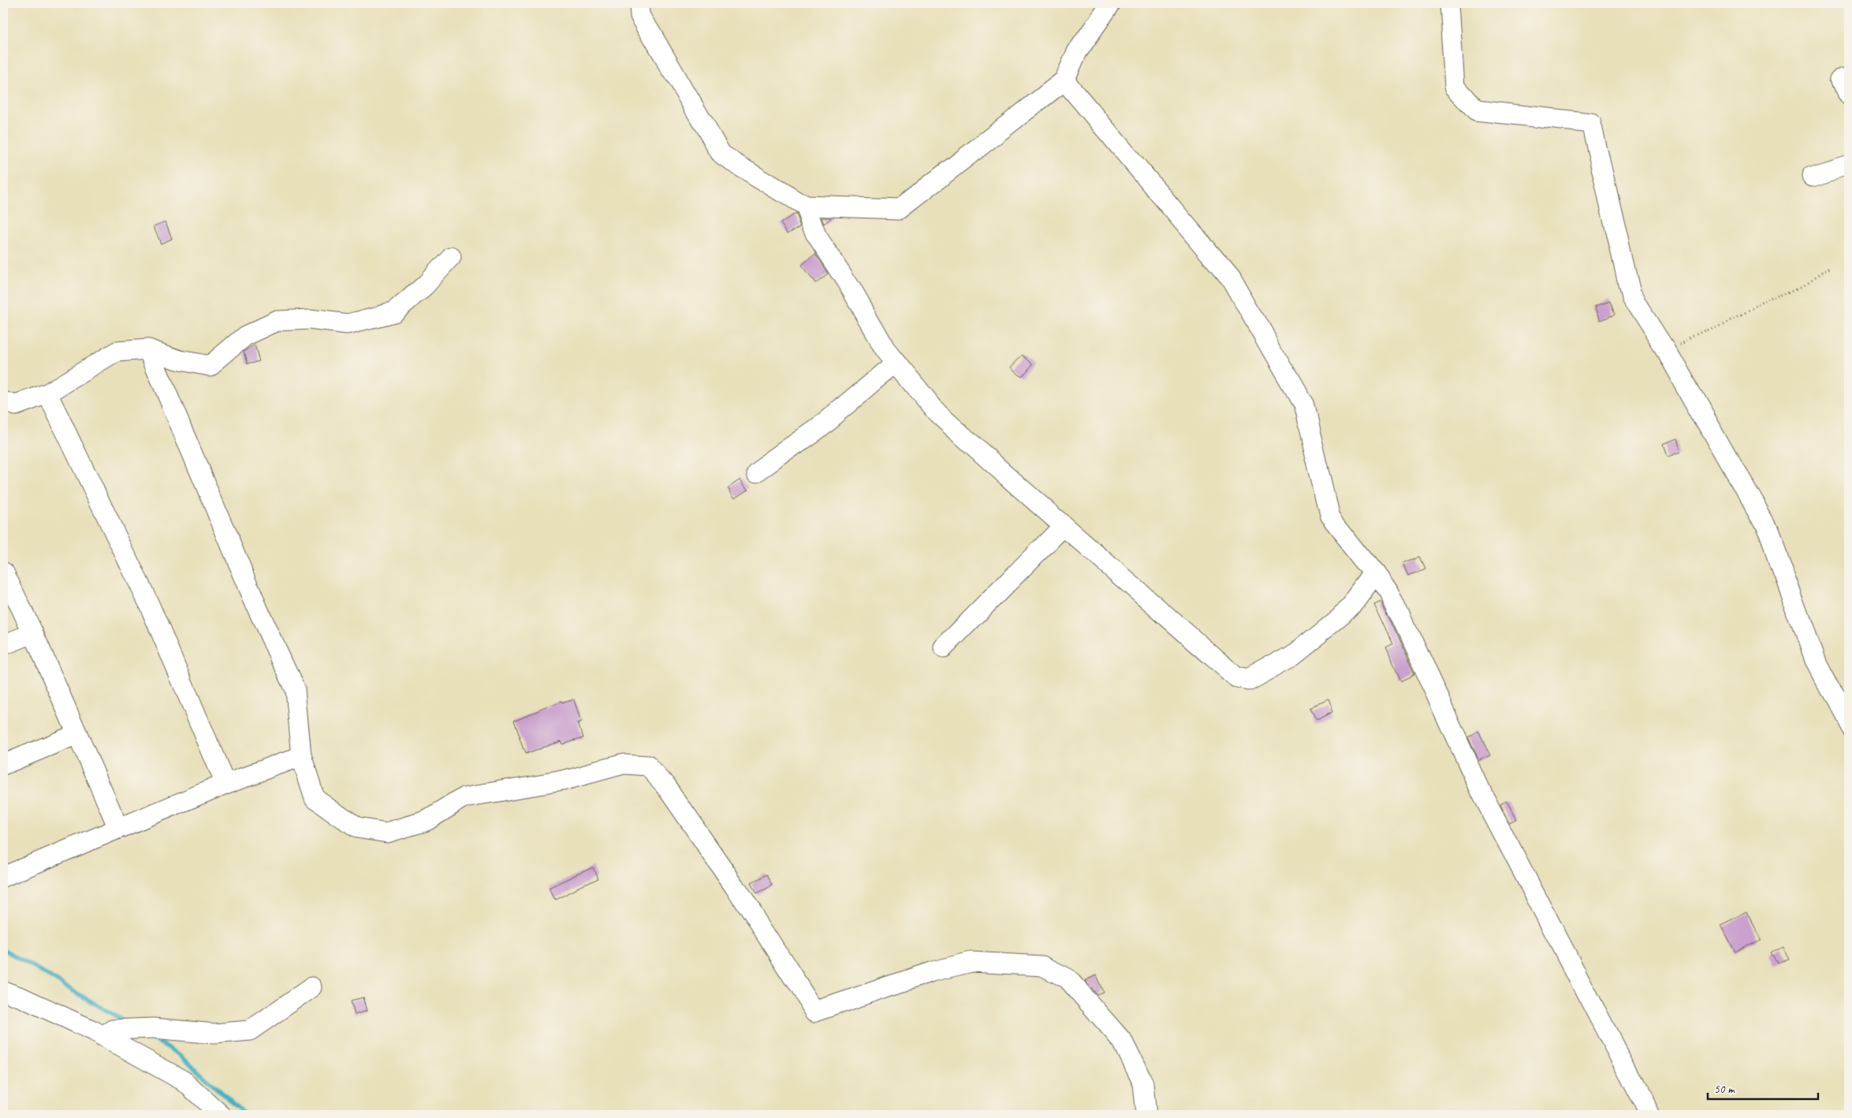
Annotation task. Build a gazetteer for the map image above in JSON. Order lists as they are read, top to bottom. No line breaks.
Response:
{"scale_bar":"50 m"}
